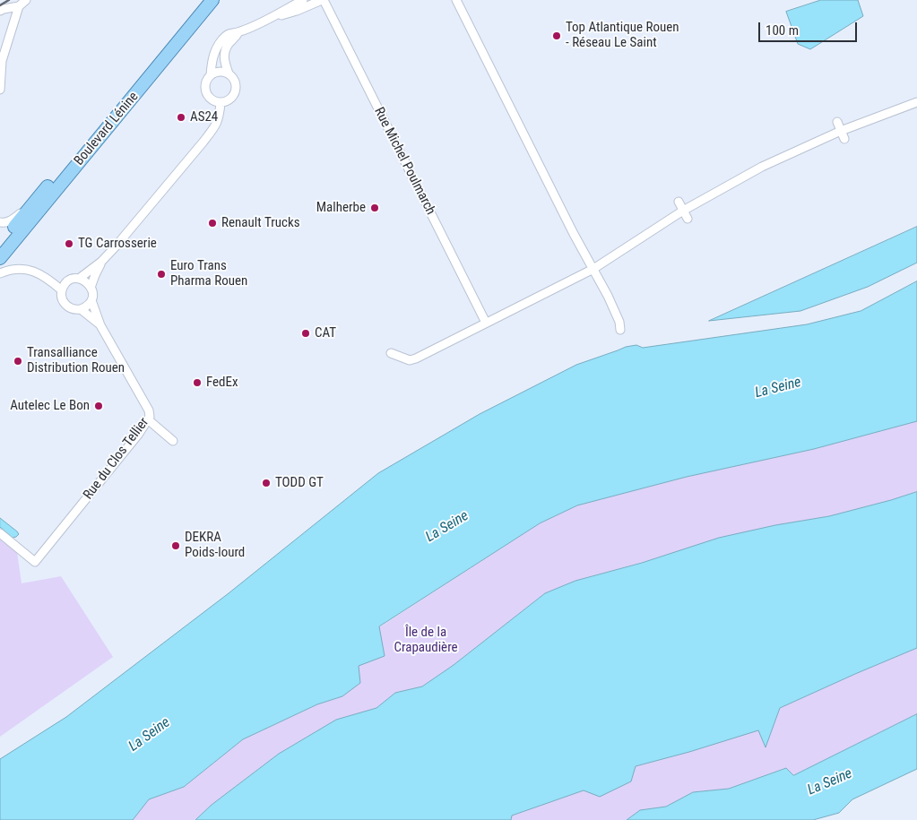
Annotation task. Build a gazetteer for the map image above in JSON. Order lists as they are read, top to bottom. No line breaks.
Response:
{"streets":{"main road":["Boulevard Lénine"],"street":["Rue Michel Poulmarch","Rue du Clos Tellier"]},"water":["La Seine"],"parks":["Île de la Crapaudière"],"places":["Top Atlantique Rouen - Réseau Le Saint","AS24","Malherbe","Renault Trucks","TG Carrosserie","Euro Trans Pharma Rouen","CAT","Transalliance Distribution Rouen","FedEx","Autelec Le Bon","TODD GT","DEKRA Poids-lourd"],"scale_bar":"100 m"}
